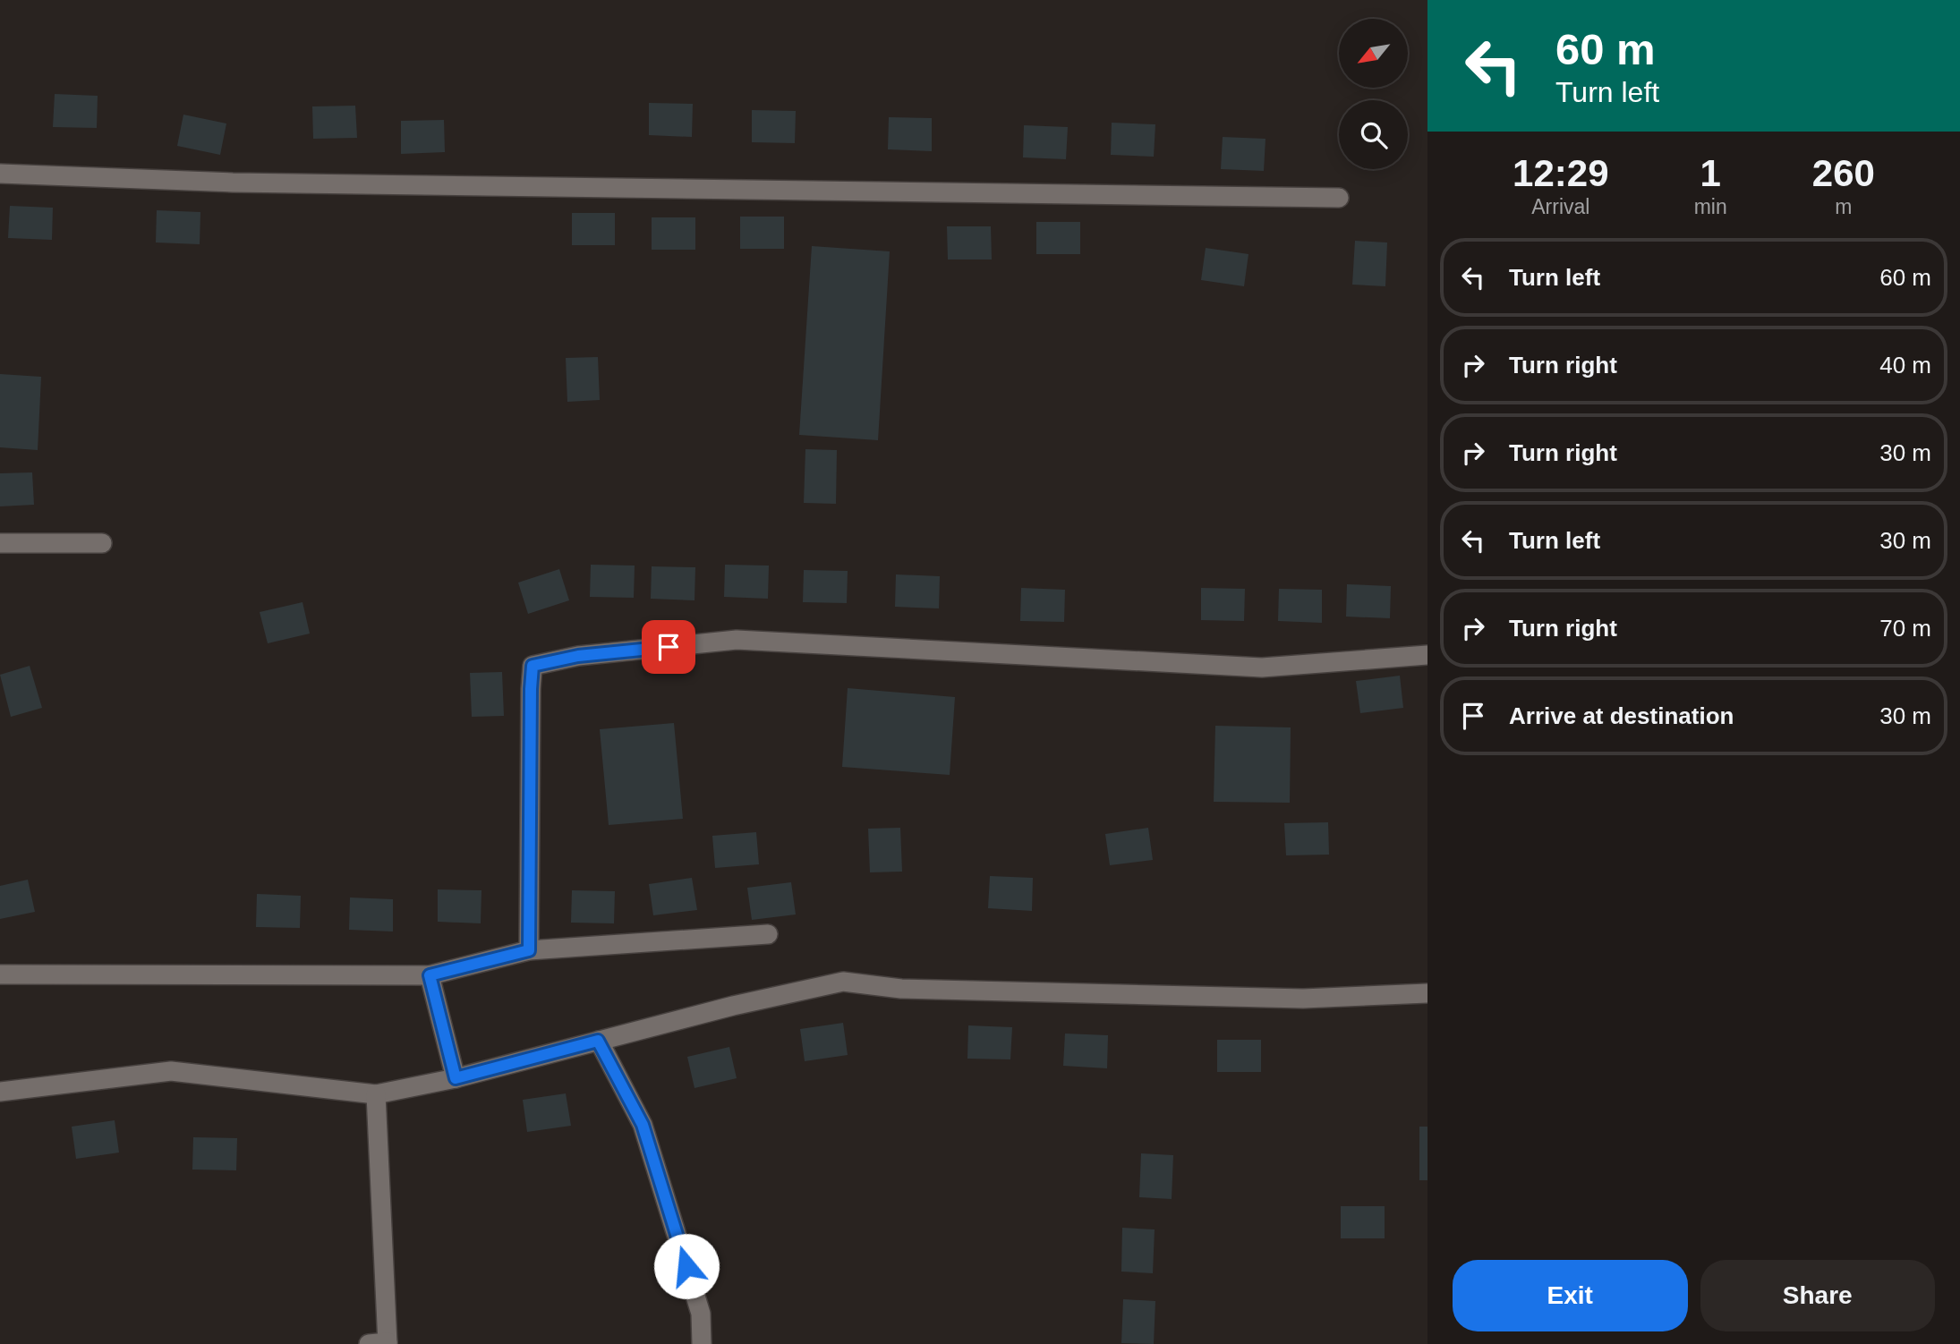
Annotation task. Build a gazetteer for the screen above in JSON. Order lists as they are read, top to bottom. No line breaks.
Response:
{"north":"bottom left","page":{"turn":["60 m","Turn left"],"eta":["12:29","Arrival","1","min","260","m"],"list":[{"name":"Turn left","value":"60 m"},{"name":"Turn right","value":"40 m"},{"name":"Turn right","value":"30 m"},{"name":"Turn left","value":"30 m"},{"name":"Turn right","value":"70 m"},{"name":"Arrive at destination","value":"30 m"}],"buttons":["Exit","Share"]}}
